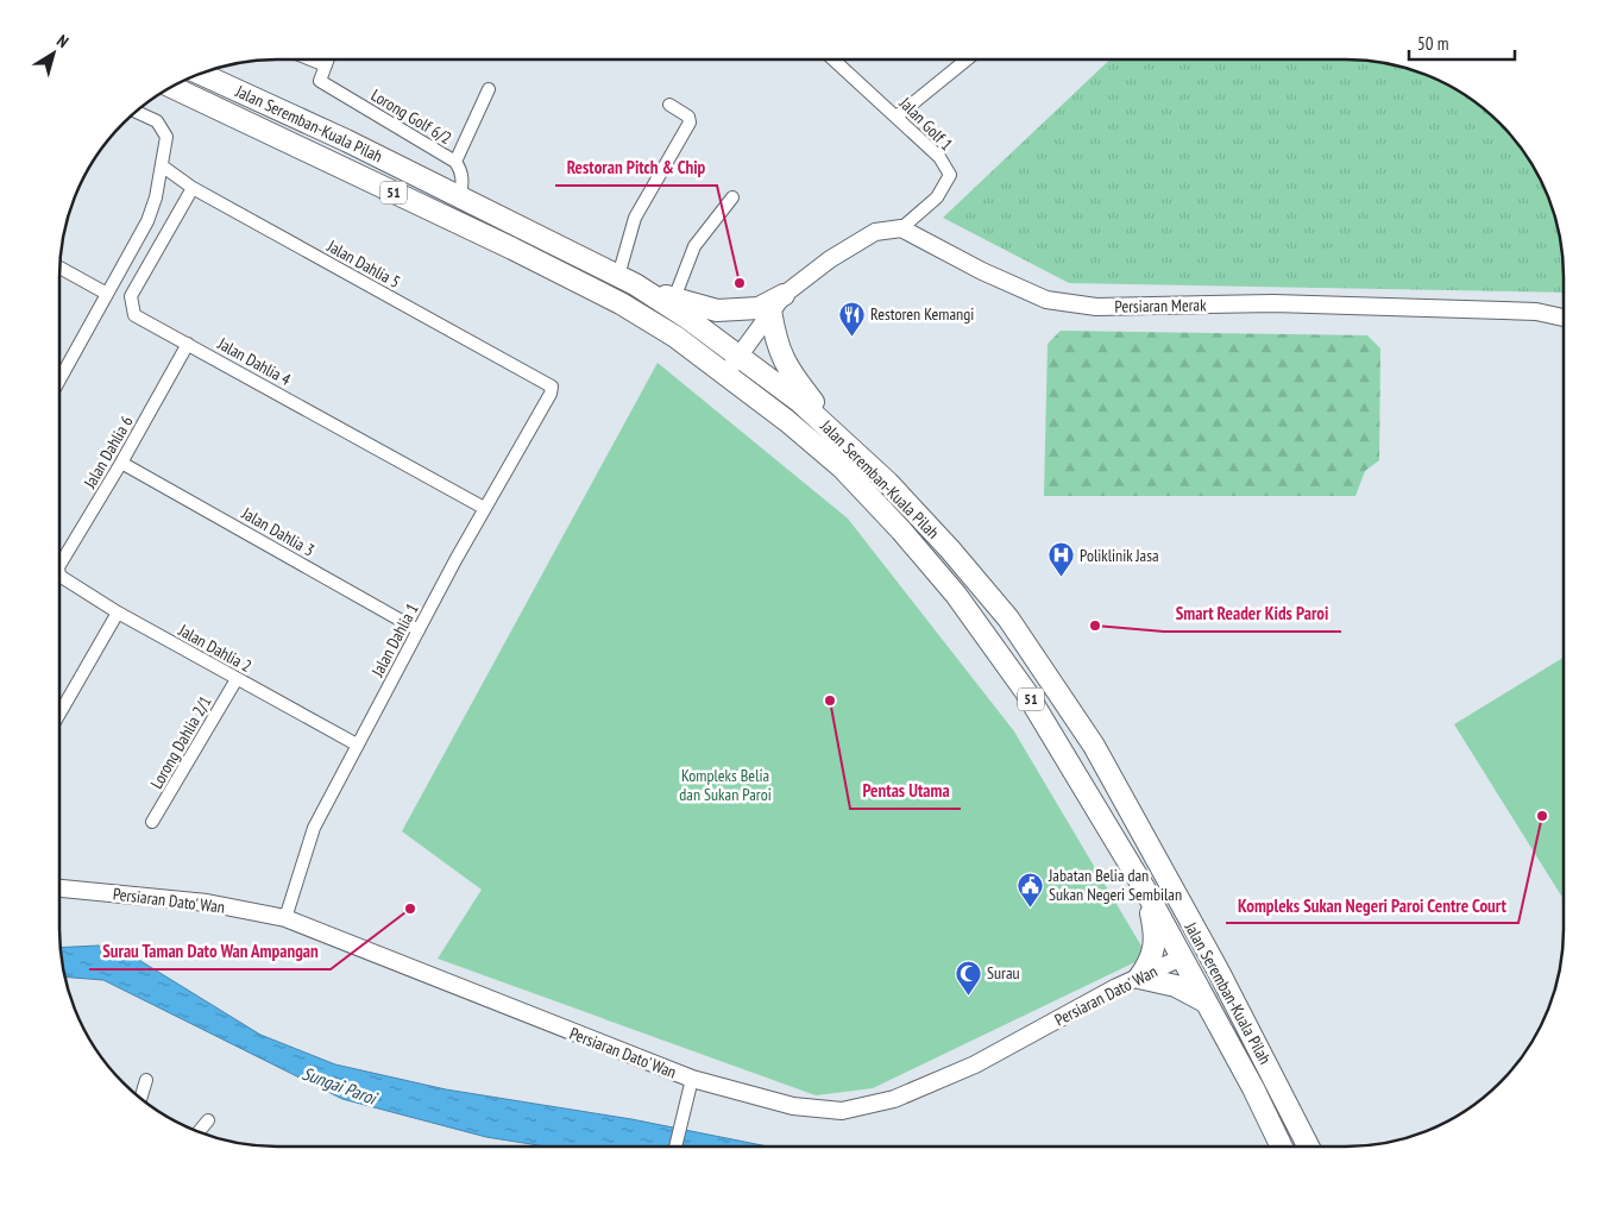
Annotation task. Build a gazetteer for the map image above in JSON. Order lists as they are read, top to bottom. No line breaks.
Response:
{"streets":{"highway":["Jalan Seremban-Kuala Pilah","51"],"street":["Lorong Golf 6/2","Jalan Golf 1","Jalan Dahlia 5","Persiaran Merak","Jalan Dahlia 4","Jalan Dahlia 6","Jalan Dahlia 3","Jalan Dahlia 1","Jalan Dahlia 2","Lorong Dahlia 2/1","Persiaran Dato' Wan"]},"crossings":[["Lorong Golf 6/2","Jalan Seremban-Kuala Pilah"],["Jalan Seremban-Kuala Pilah","Persiaran Dato' Wan"],["Jalan Golf 1","Persiaran Merak"],["Jalan Dahlia 5","Jalan Dahlia 4"],["Jalan Dahlia 5","Jalan Dahlia 1"],["Jalan Dahlia 4","Jalan Dahlia 6"],["Jalan Dahlia 4","Jalan Dahlia 1"],["Jalan Dahlia 6","Jalan Dahlia 3"],["Jalan Dahlia 3","Jalan Dahlia 1"],["Jalan Dahlia 1","Jalan Dahlia 2"],["Jalan Dahlia 1","Persiaran Dato' Wan"],["Jalan Dahlia 2","Lorong Dahlia 2/1"]],"water":["Sungai Paroi"],"parks":["Kompleks Belia dan Sukan Paroi"],"places":{"other":["Restoran Pitch & Chip","Smart Reader Kids Paroi","Pentas Utama","Kompleks Sukan Negeri Paroi Centre Court","Surau Taman Dato Wan Ampangan"],"restaurant":["Restoren Kemangi"],"hospital":["Poliklinik Jasa"],"public building":["Jabatan Belia dan Sukan Negeri Sembilan"],"mosque":["Surau"]},"scale_bar":"50 m","north":"top right"}
